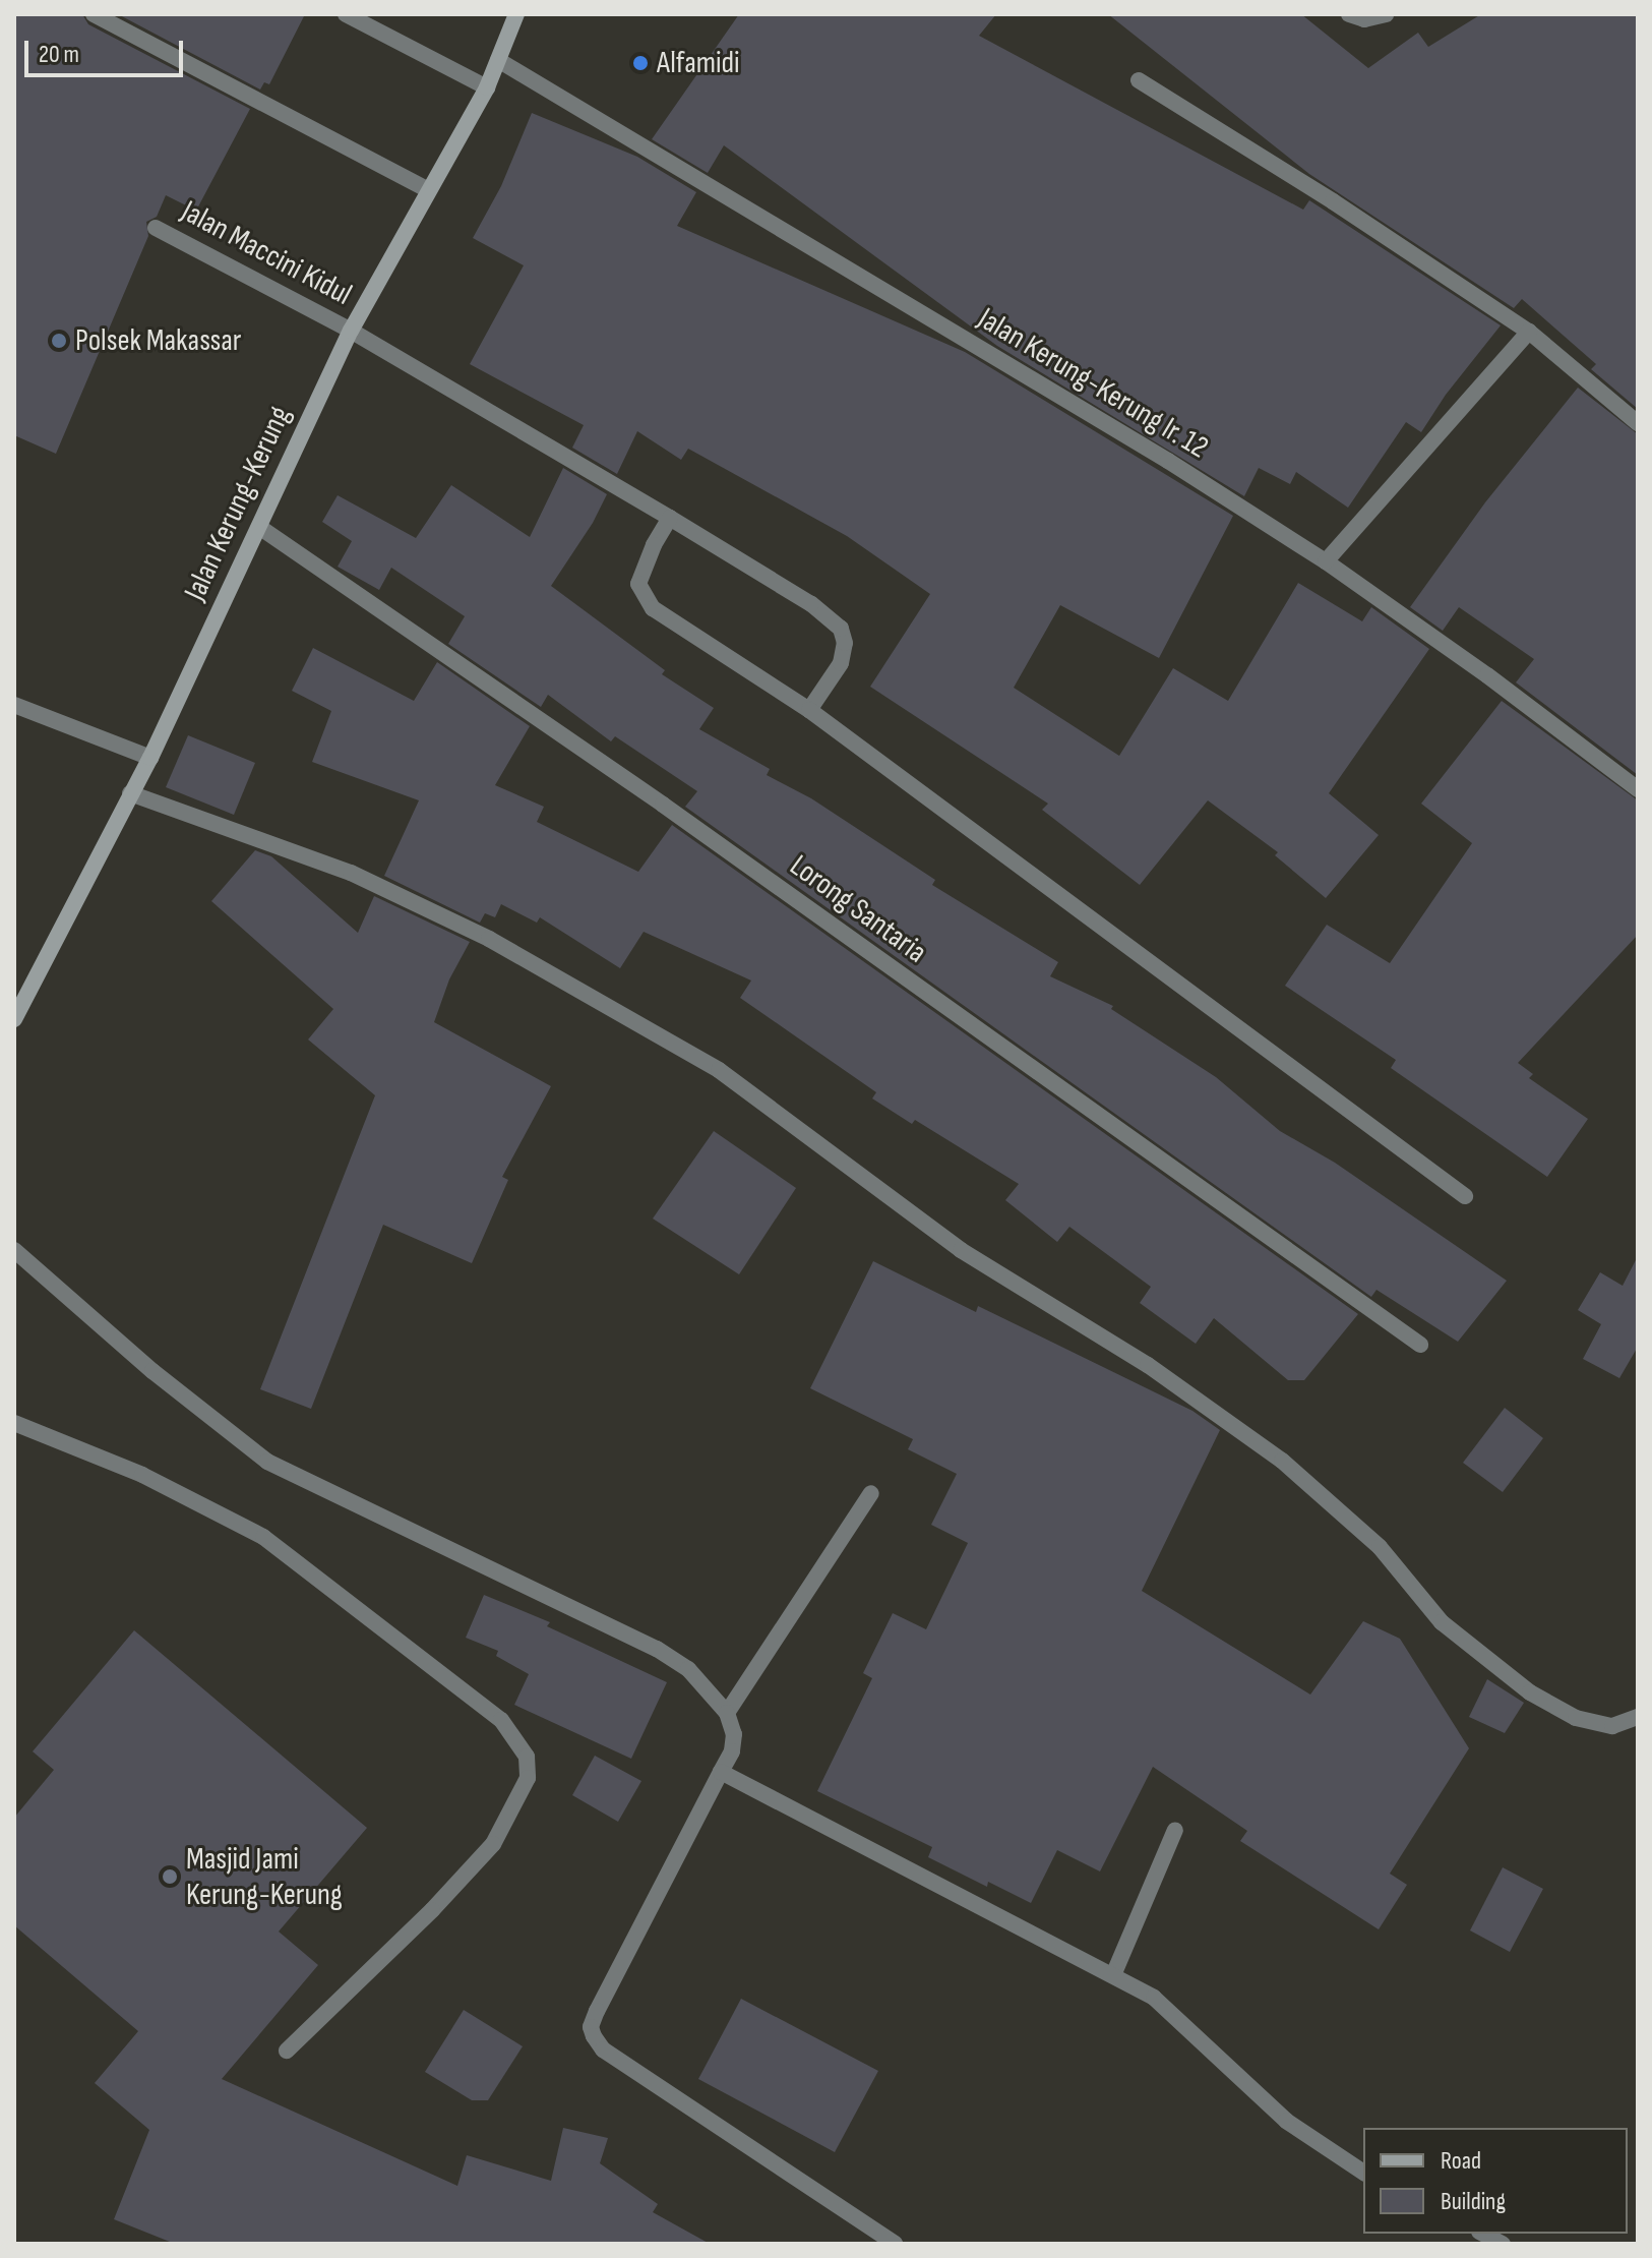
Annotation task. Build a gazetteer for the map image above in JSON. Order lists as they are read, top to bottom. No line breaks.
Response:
{"streets":{"street":["Jalan Maccini Kidul","Jalan Kerung-Kerung lr. 12","Jalan Kerung-Kerung","Lorong Santaria"]},"crossings":[["Jalan Maccini Kidul","Jalan Kerung-Kerung"],["Jalan Kerung-Kerung lr. 12","Jalan Kerung-Kerung"],["Jalan Kerung-Kerung","Lorong Santaria"]],"places":["Alfamidi","Polsek Makassar","Masjid Jami Kerung-Kerung"],"legend":["Road","Building"],"scale_bar":"20 m"}
